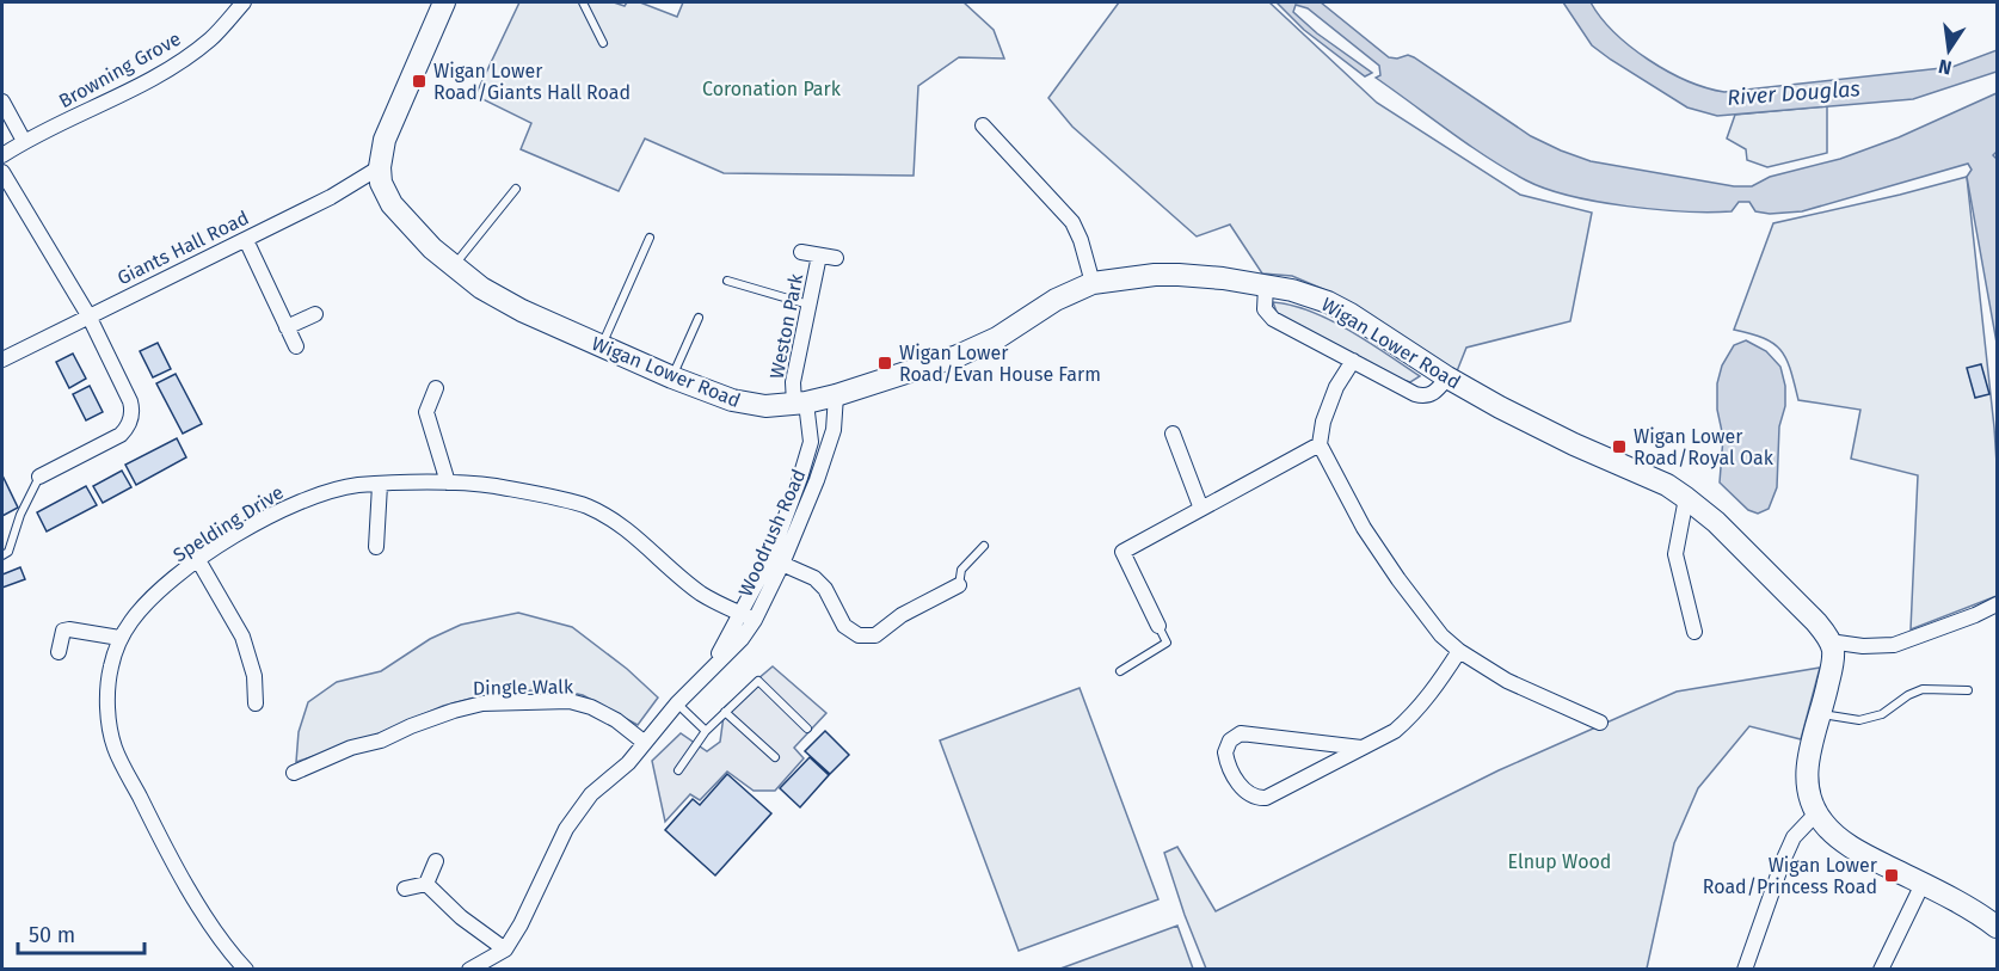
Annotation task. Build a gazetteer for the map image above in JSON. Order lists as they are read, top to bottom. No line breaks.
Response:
{"streets":{"main road":["Wigan Lower Road"],"street":["Browning Grove","Giants Hall Road","Weston Park","Spelding Drive","Woodrush Road","Dingle Walk"]},"crossings":[["Giants Hall Road","Wigan Lower Road"],["Weston Park","Wigan Lower Road"],["Weston Park","Woodrush Road"],["Wigan Lower Road","Woodrush Road"],["Spelding Drive","Woodrush Road"],["Woodrush Road","Dingle Walk"]],"water":["River Douglas"],"parks":["Coronation Park","Elnup Wood"],"places":{"transit":["Wigan Lower Road/Giants Hall Road","Wigan Lower Road/Evan House Farm","Wigan Lower Road/Royal Oak","Wigan Lower Road/Princess Road"]},"scale_bar":"50 m","north":"bottom"}
